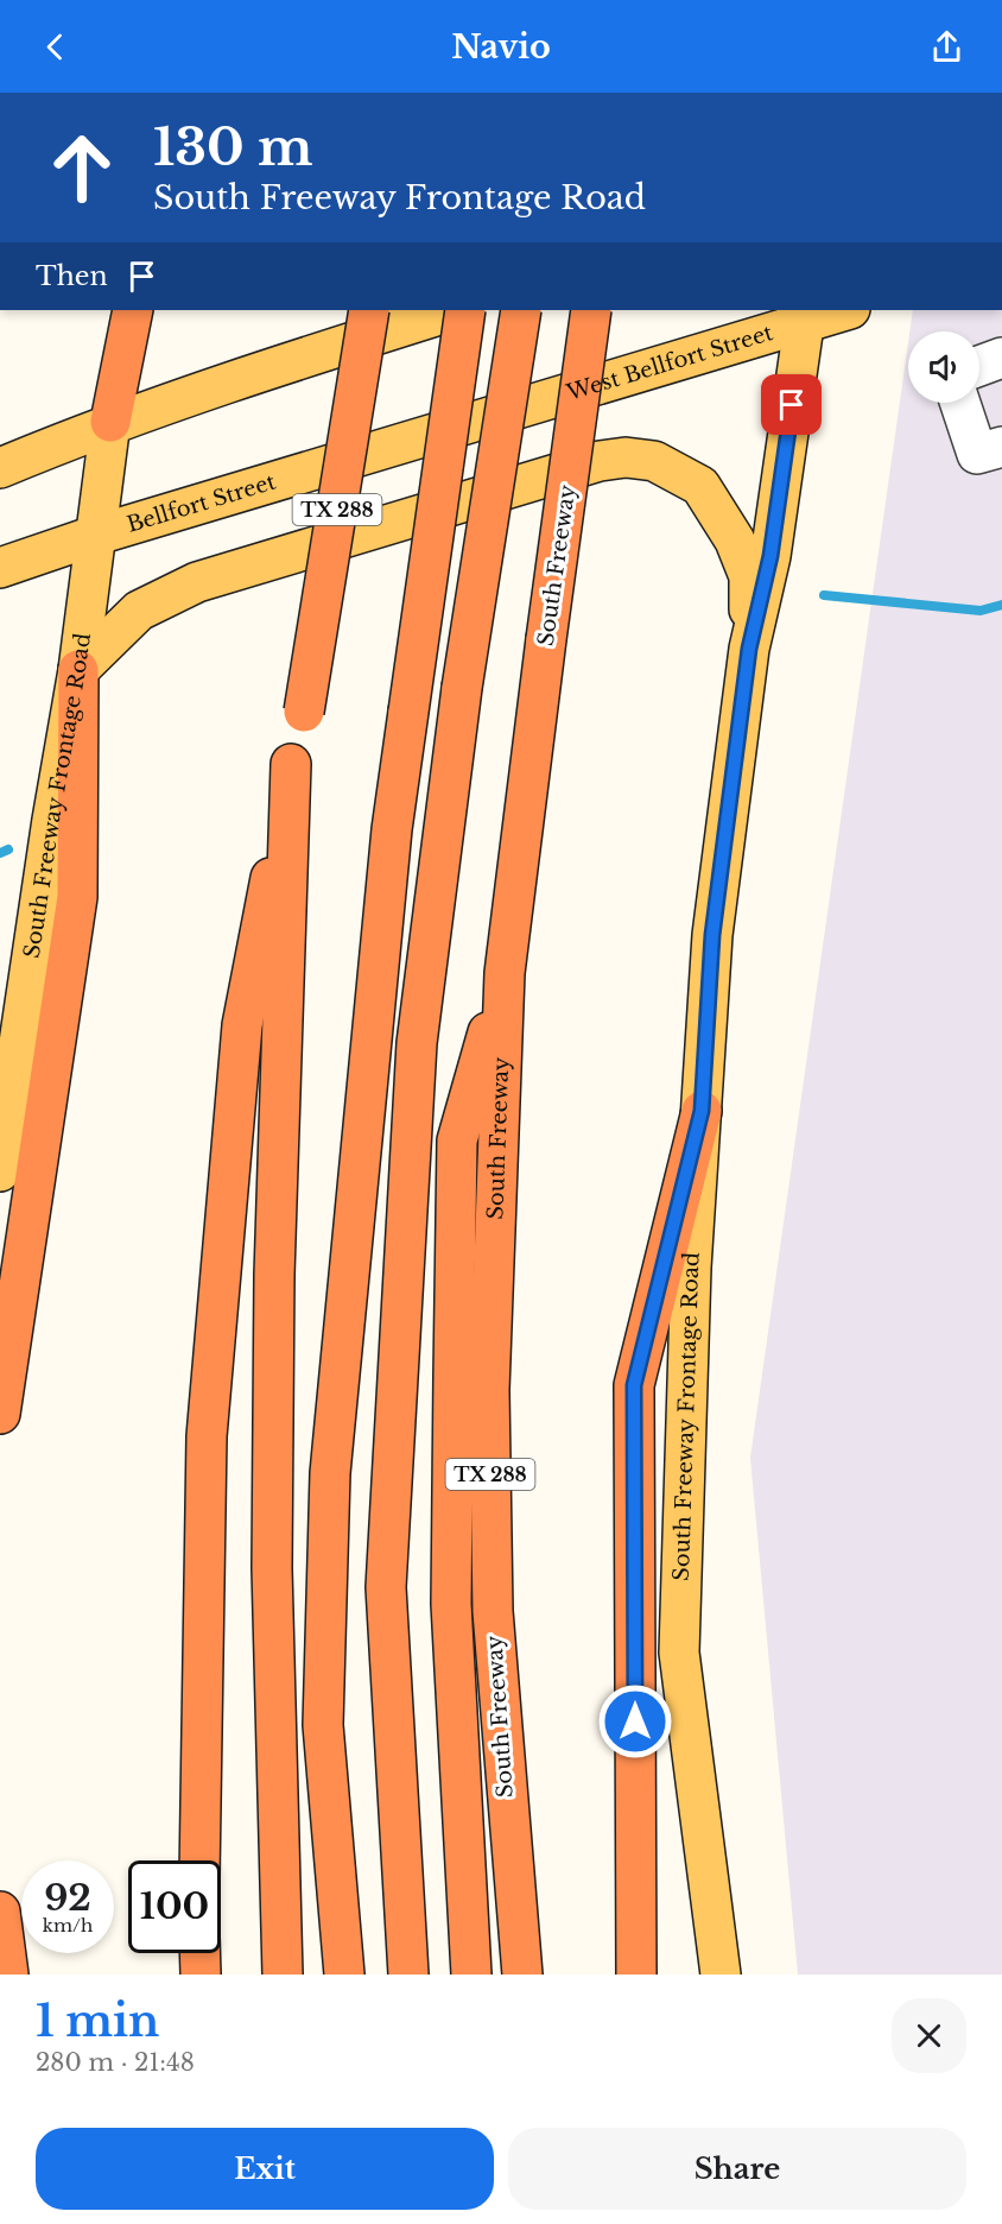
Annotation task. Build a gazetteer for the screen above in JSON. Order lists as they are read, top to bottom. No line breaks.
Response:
{"streets":{"highway":["TX 288","South Freeway"],"main road":["West Bellfort Street","Bellfort Street","South Freeway Frontage Road"]},"crossings":[["West Bellfort Street","Bellfort Street"],["West Bellfort Street","South Freeway Frontage Road"],["Bellfort Street","South Freeway Frontage Road"]],"page":{"header":"Navio","turn":["130 m","South Freeway Frontage Road"],"then":"Then","speed":"92 km/h","limit":"100","heading":["1 min","280 m · 21:48"],"buttons":["Exit","Share"]}}
